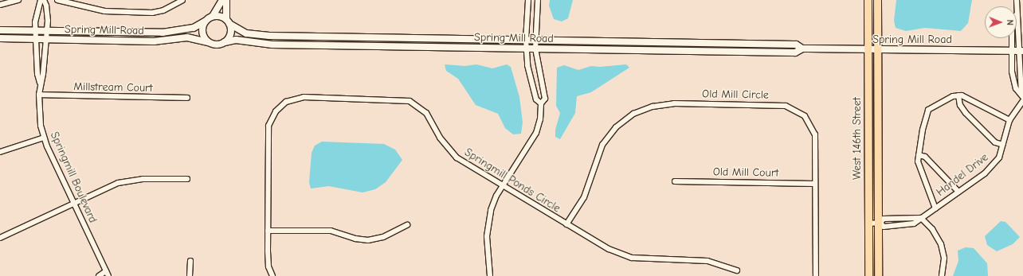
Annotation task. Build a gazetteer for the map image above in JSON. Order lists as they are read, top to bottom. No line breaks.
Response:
{"streets":{"main road":["West 146th Street"],"street":["Spring Mill Road","Millstream Court","Old Mill Circle","Old Mill Court","Handel Drive","Springmill Boulevard","Springmill Ponds Circle"]},"crossings":[["Spring Mill Road","West 146th Street"],["Spring Mill Road","Springmill Boulevard"],["Millstream Court","Springmill Boulevard"],["Old Mill Circle","Old Mill Court"],["Old Mill Circle","Springmill Ponds Circle"]],"north":"right"}
